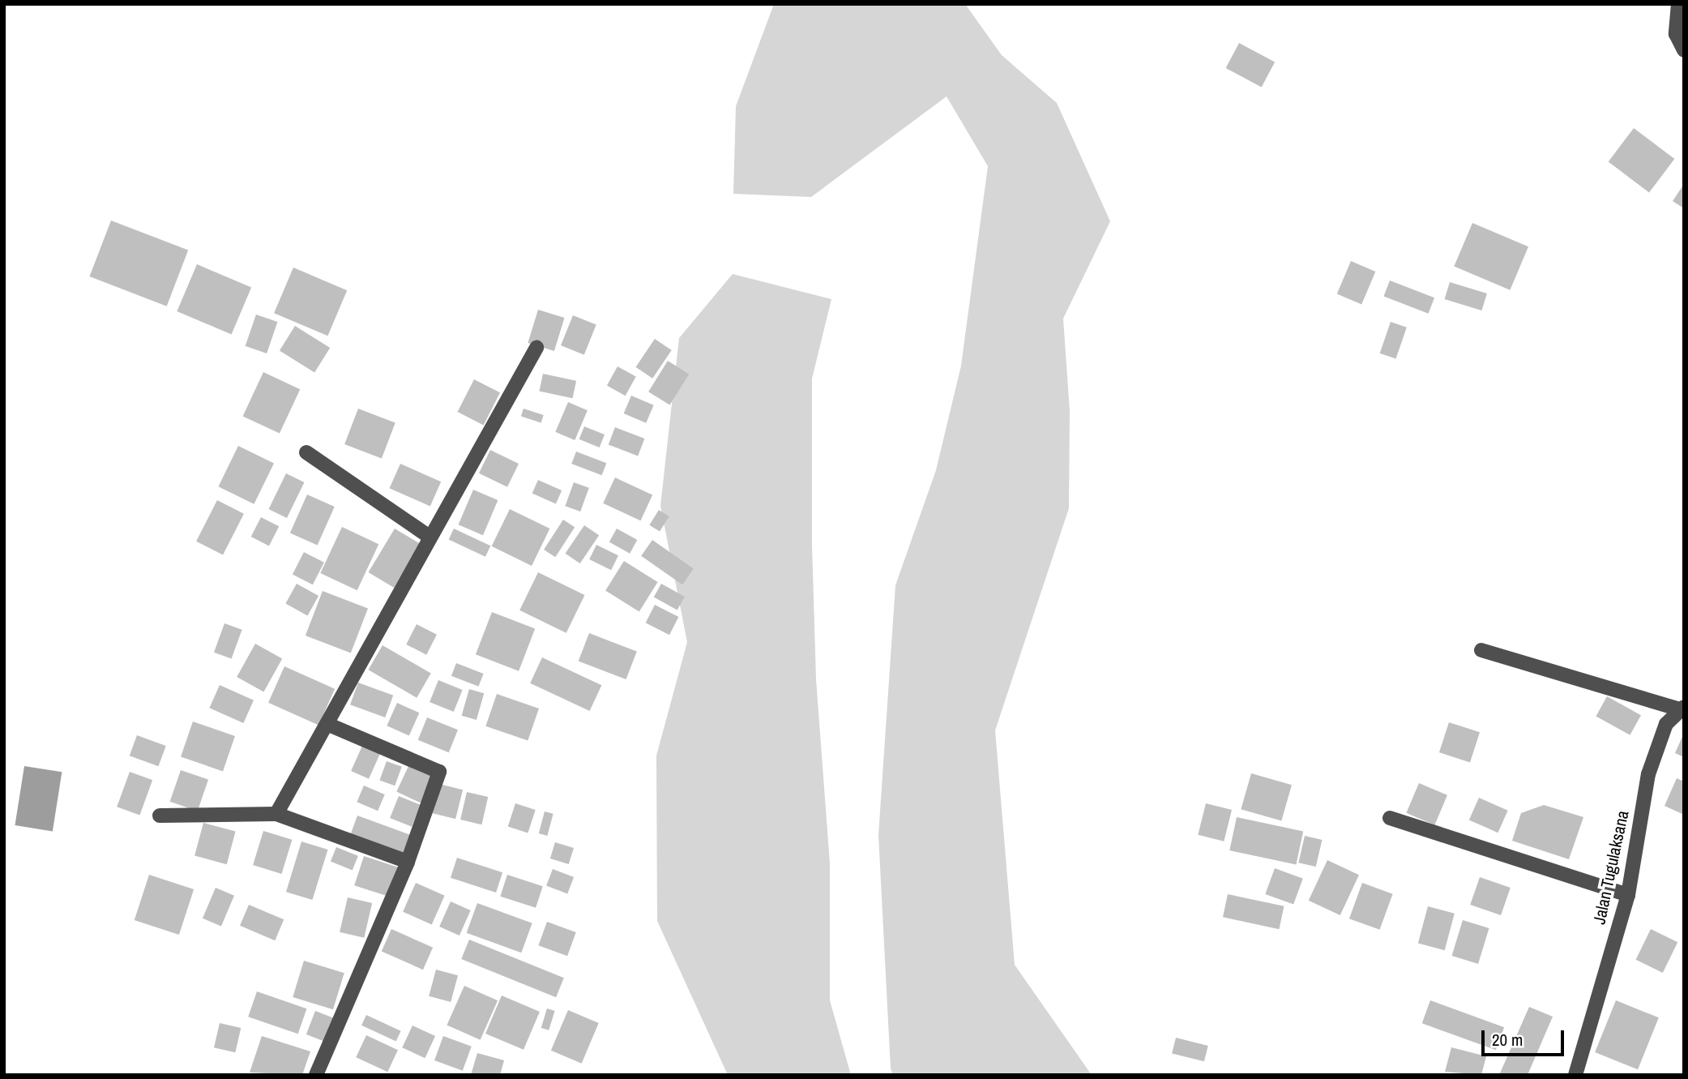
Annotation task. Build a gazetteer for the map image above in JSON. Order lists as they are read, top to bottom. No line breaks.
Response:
{"streets":{"street":["Jalan Tugulaksana"]},"scale_bar":"20 m"}
